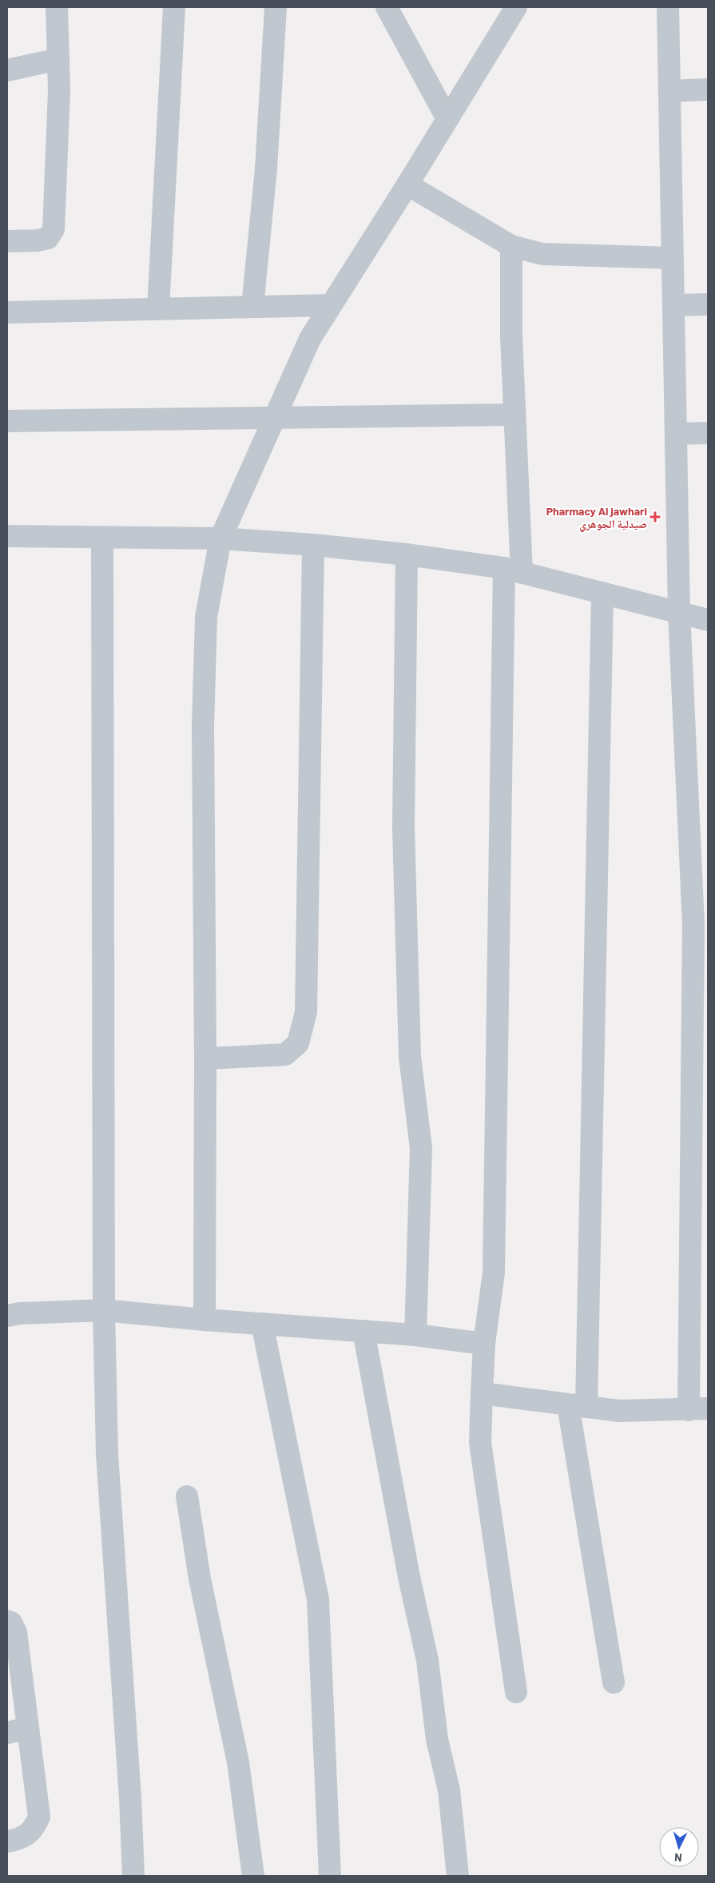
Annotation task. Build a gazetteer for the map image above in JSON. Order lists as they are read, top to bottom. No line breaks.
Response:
{"places":{"health":["Pharmacy Al jawhari صيدلية الجوهري"]},"north":"bottom"}
